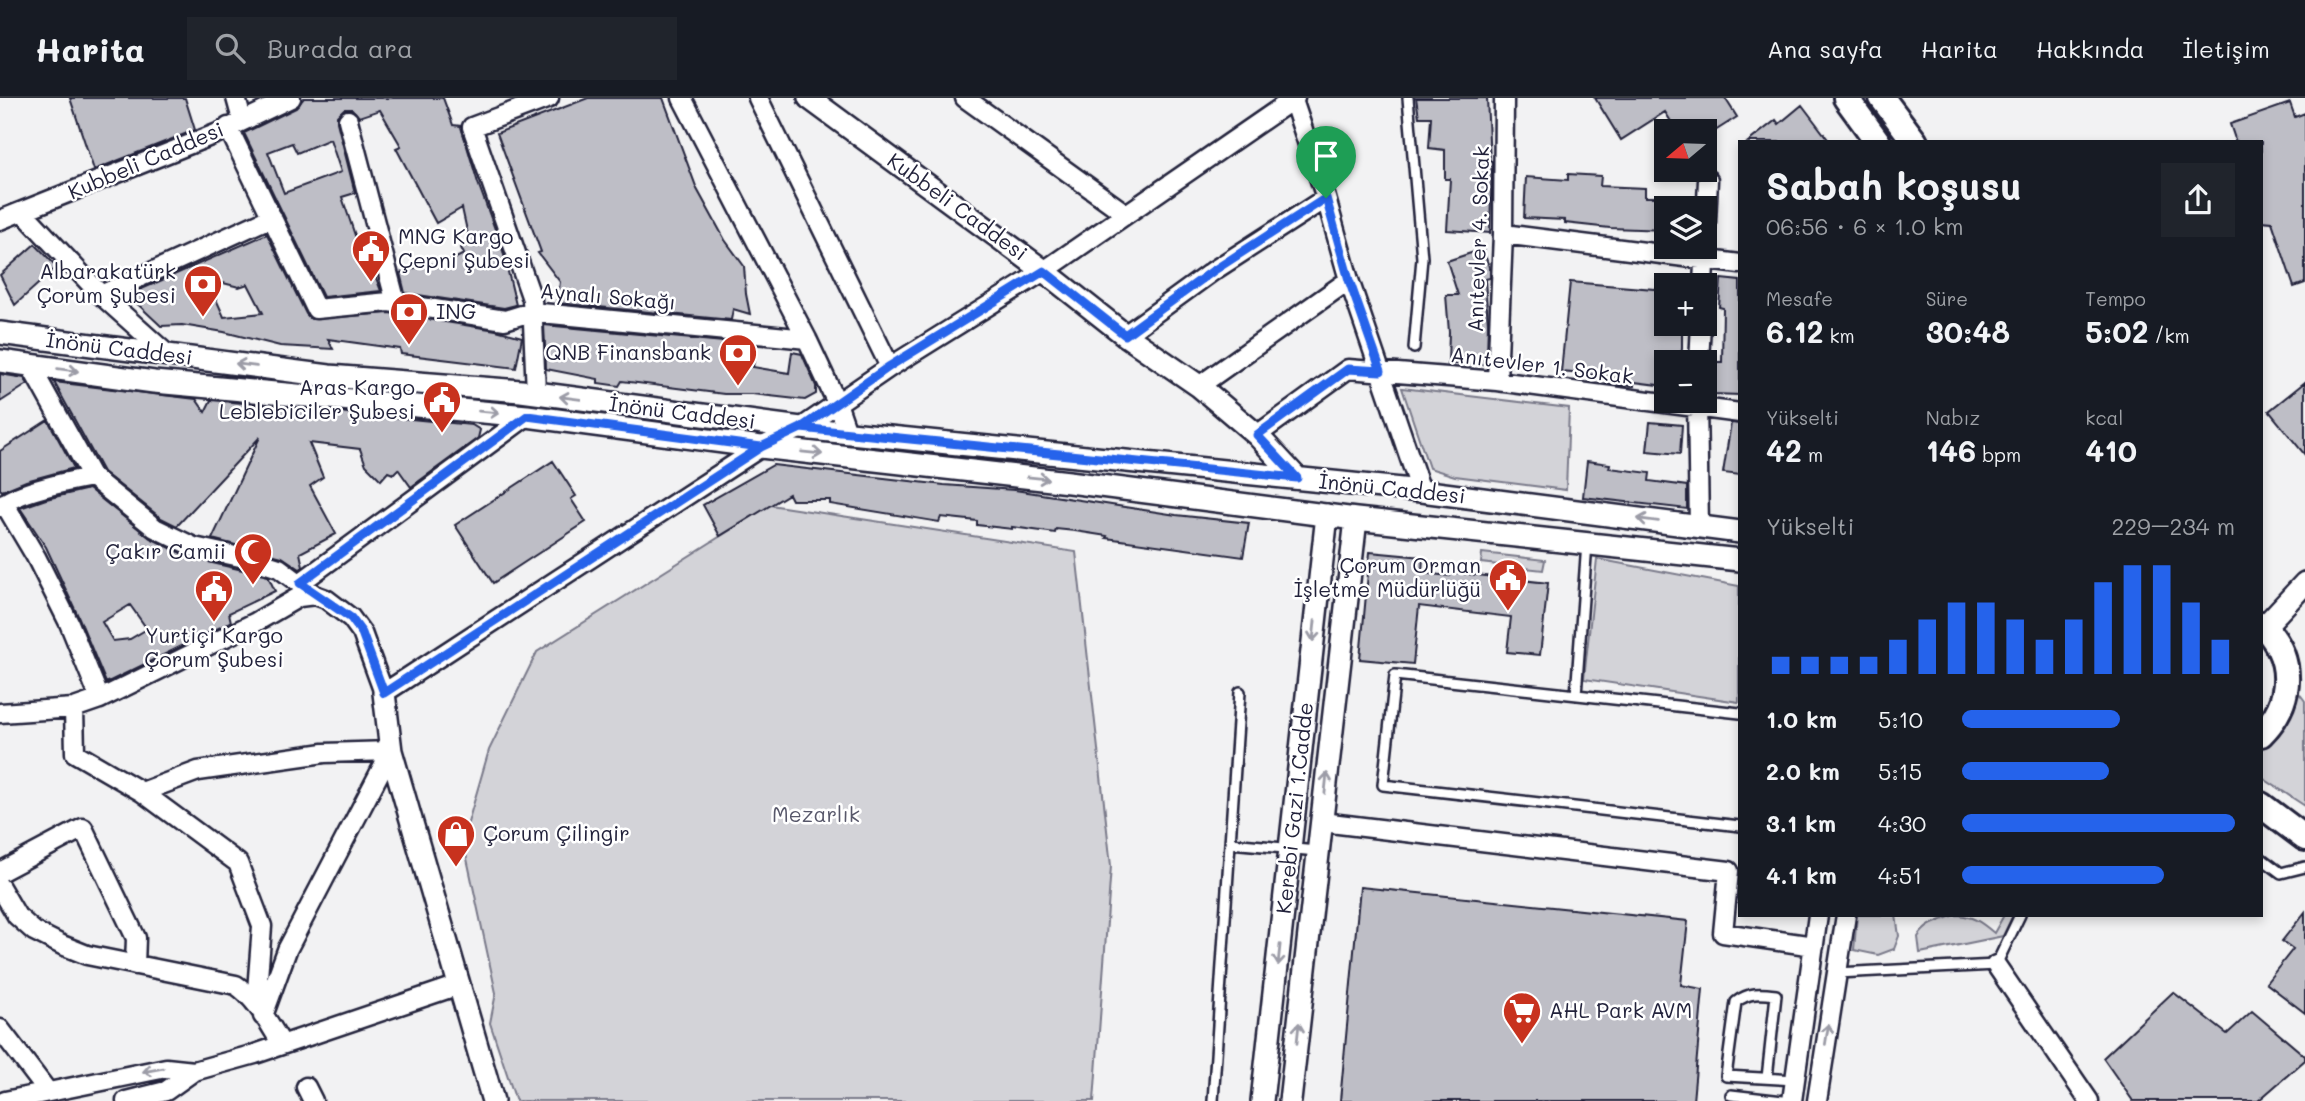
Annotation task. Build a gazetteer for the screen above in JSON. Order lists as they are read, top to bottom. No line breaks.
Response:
{"streets":{"street":["Kubbeli Caddesi","Anıtevler 4. Sokak","Aynalı Sokağı","İnönü Caddesi","Anıtevler 1. Sokak","Kerebi Gazi 1.Cadde"]},"crossings":[["Kubbeli Caddesi","Aynalı Sokağı"],["Kubbeli Caddesi","İnönü Caddesi"],["Kubbeli Caddesi","Anıtevler 1. Sokak"],["Anıtevler 4. Sokak","Anıtevler 1. Sokak"],["İnönü Caddesi","Kerebi Gazi 1.Cadde"]],"parks":["Mezarlık"],"places":{"public building":["MNG Kargo Çepni Şubesi","Aras Kargo Leblebiciler Şubesi","Çorum Orman İşletme Müdürlüğü","Yurtiçi Kargo Çorum Şubesi"],"bank":["Albarakatürk Çorum Şubesi","ING","QNB Finansbank"],"mosque":["Çakır Camii"],"shop":["Çorum Çilingir"],"supermarket":["AHL Park AVM"]},"north":"left","page":{"header":"Harita","search":"Burada ara","nav":["Ana sayfa","Harita","Hakkında","İletişim"],"map_buttons":["+","−"],"heading":["Sabah koşusu","06:56 · 6 × 1.0 km"],"stats":[["Mesafe","6.12 km"],["Süre","30:48"],["Tempo","5:02 /km"],["Yükselti","42 m"],["Nabız","146 bpm"],["kcal","410"]],"chart":["Yükselti","229–234 m"],"list":[{"name":"1.0 km","note":"5:10"},{"name":"2.0 km","note":"5:15"},{"name":"3.1 km","note":"4:30"},{"name":"4.1 km","note":"4:51"}]}}
